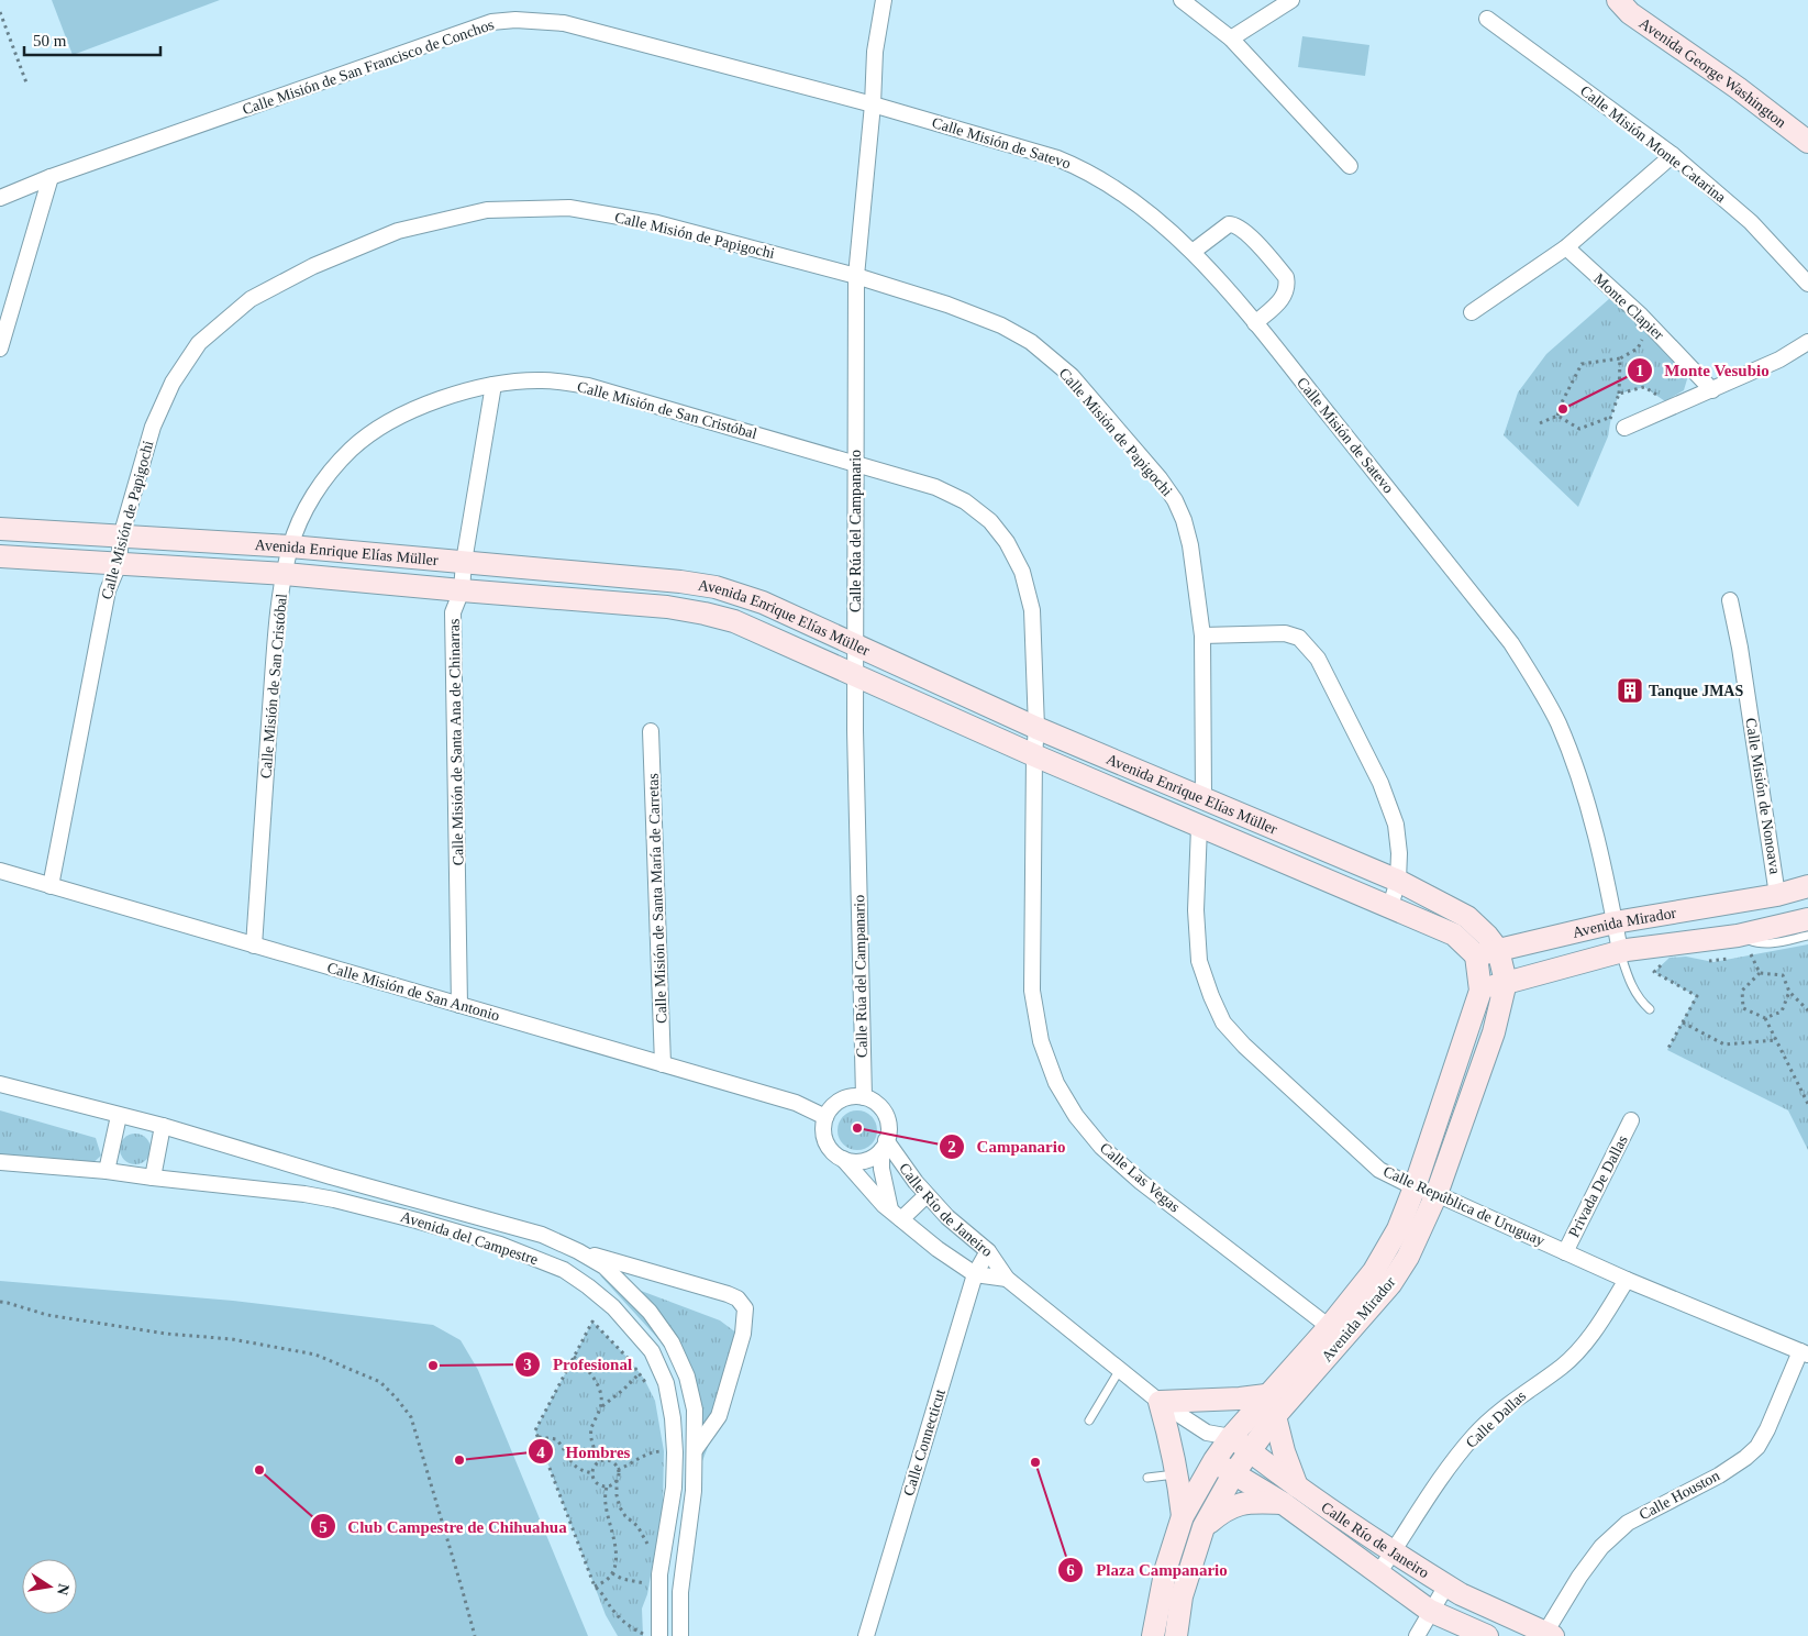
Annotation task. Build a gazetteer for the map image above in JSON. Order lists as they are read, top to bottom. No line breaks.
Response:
{"streets":{"main road":["Avenida George Washington","Avenida Enrique Elías Müller","Avenida Mirador","Calle Río de Janeiro"],"street":["Calle Misión de San Francisco de Conchos","Calle Misión de Satevo","Calle Misión Monte Catarina","Calle Misión de Papigochi","Monte Clapier","Calle Misión de San Cristóbal","Calle Rúa del Campanario","Calle Misión de Santa Ana de Chinarras","Calle Misión de Nonoava","Calle Misión de Santa María de Carretas","Calle Misión de San Antonio","Calle Las Vegas","Privada De Dallas","Calle República de Uruguay","Avenida del Campestre","Calle Dallas","Calle Connecticut","Calle Houston"]},"crossings":[["Calle Misión de San Francisco de Conchos","Calle Misión de Satevo"],["Calle Misión de San Francisco de Conchos","Calle Rúa del Campanario"],["Calle Misión de Satevo","Calle Rúa del Campanario"],["Calle Misión de Satevo","Avenida Mirador"],["Calle Misión de Papigochi","Calle Rúa del Campanario"],["Calle Misión de Papigochi","Avenida Enrique Elías Müller"],["Calle Misión de Papigochi","Calle Misión de San Antonio"],["Calle Misión de San Cristóbal","Calle Rúa del Campanario"],["Calle Misión de San Cristóbal","Avenida Enrique Elías Müller"],["Calle Misión de San Cristóbal","Calle Misión de Santa Ana de Chinarras"],["Calle Misión de San Cristóbal","Calle Misión de San Antonio"],["Calle Misión de San Cristóbal","Calle Las Vegas"],["Calle Rúa del Campanario","Avenida Enrique Elías Müller"],["Calle Rúa del Campanario","Calle Misión de San Antonio"],["Calle Rúa del Campanario","Calle Río de Janeiro"],["Avenida Enrique Elías Müller","Calle Misión de Santa Ana de Chinarras"],["Avenida Enrique Elías Müller","Avenida Mirador"],["Avenida Enrique Elías Müller","Calle Las Vegas"],["Avenida Enrique Elías Müller","Calle República de Uruguay"],["Calle Misión de Santa Ana de Chinarras","Calle Misión de San Antonio"],["Calle Misión de Nonoava","Avenida Mirador"],["Calle Misión de Santa María de Carretas","Calle Misión de San Antonio"],["Avenida Mirador","Calle Las Vegas"],["Avenida Mirador","Calle República de Uruguay"],["Avenida Mirador","Calle Río de Janeiro"],["Calle Misión de San Antonio","Calle Río de Janeiro"],["Privada De Dallas","Calle República de Uruguay"],["Calle República de Uruguay","Calle Dallas"],["Calle República de Uruguay","Calle Houston"],["Calle Río de Janeiro","Calle Dallas"],["Calle Río de Janeiro","Calle Connecticut"],["Calle Río de Janeiro","Calle Houston"]],"places":{"other":["Monte Vesubio","Campanario","Profesional","Hombres","Plaza Campanario","Club Campestre de Chihuahua"],"building":["Tanque JMAS"]},"scale_bar":"50 m","north":"right"}
